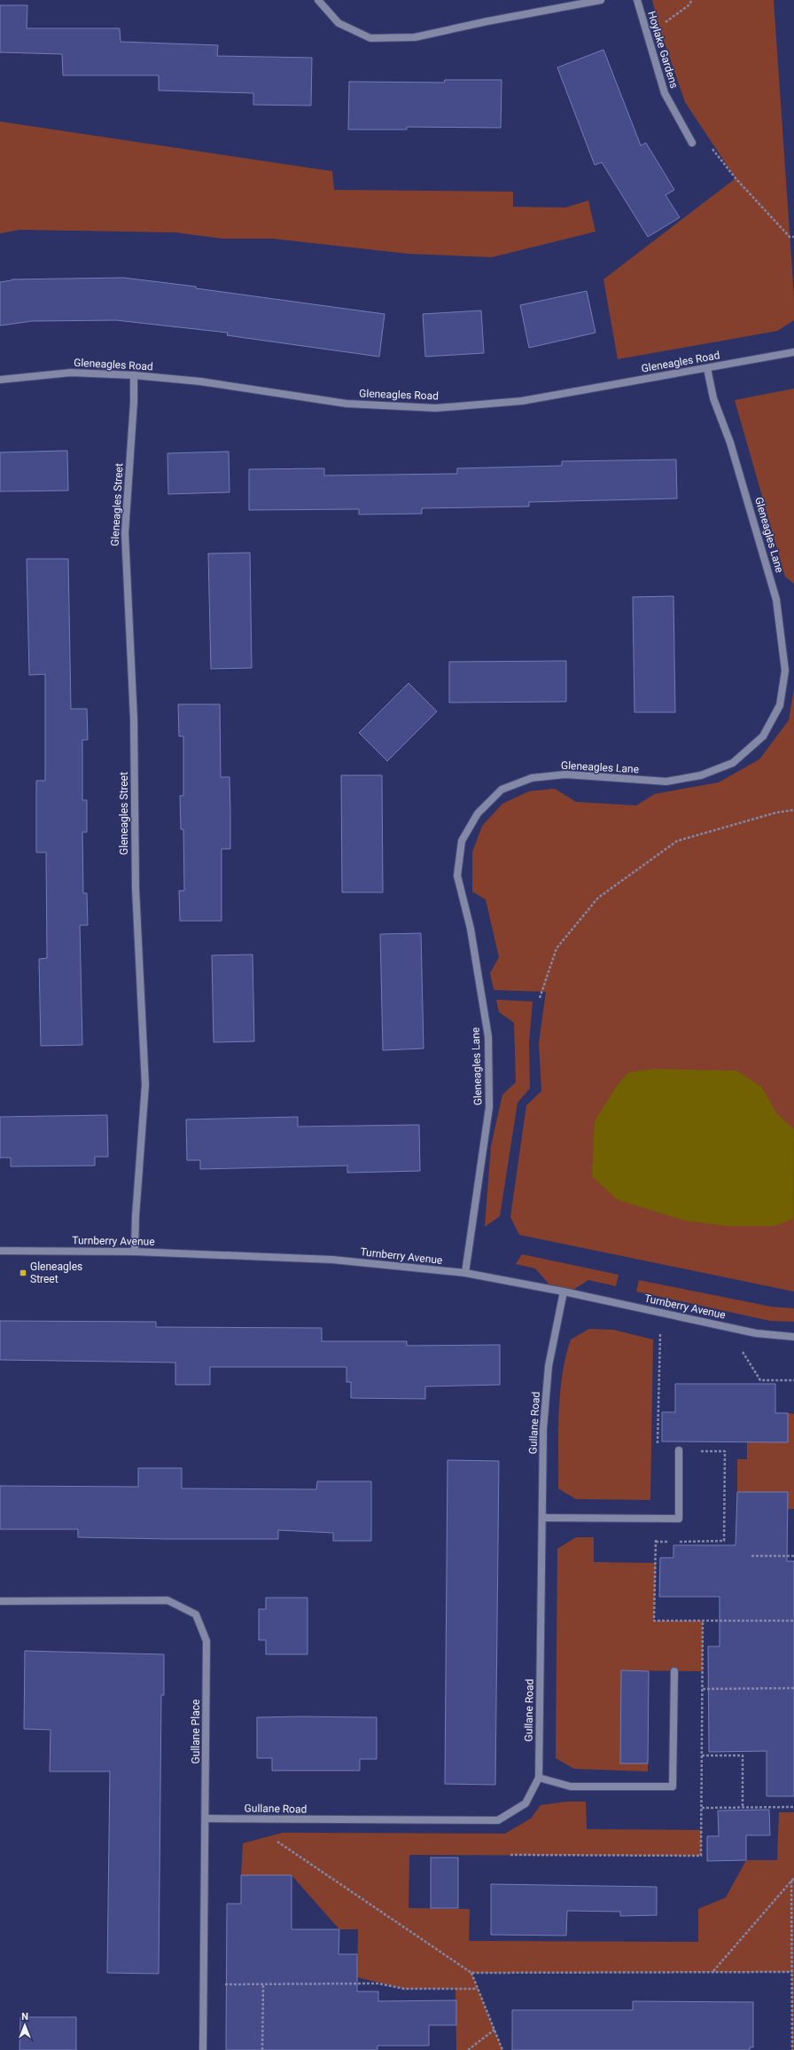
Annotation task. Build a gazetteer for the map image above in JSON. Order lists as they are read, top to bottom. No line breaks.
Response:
{"streets":{"street":["Hoylake Gardens","Gleneagles Road","Gleneagles Street","Gleneagles Lane","Turnberry Avenue","Gullane Road","Gullane Place"]},"crossings":[["Gleneagles Road","Gleneagles Street"],["Gleneagles Road","Gleneagles Lane"],["Gleneagles Street","Turnberry Avenue"],["Gleneagles Lane","Turnberry Avenue"],["Turnberry Avenue","Gullane Road"],["Gullane Road","Gullane Place"]],"places":{"transit":["Gleneagles Street"]},"north":"top"}
